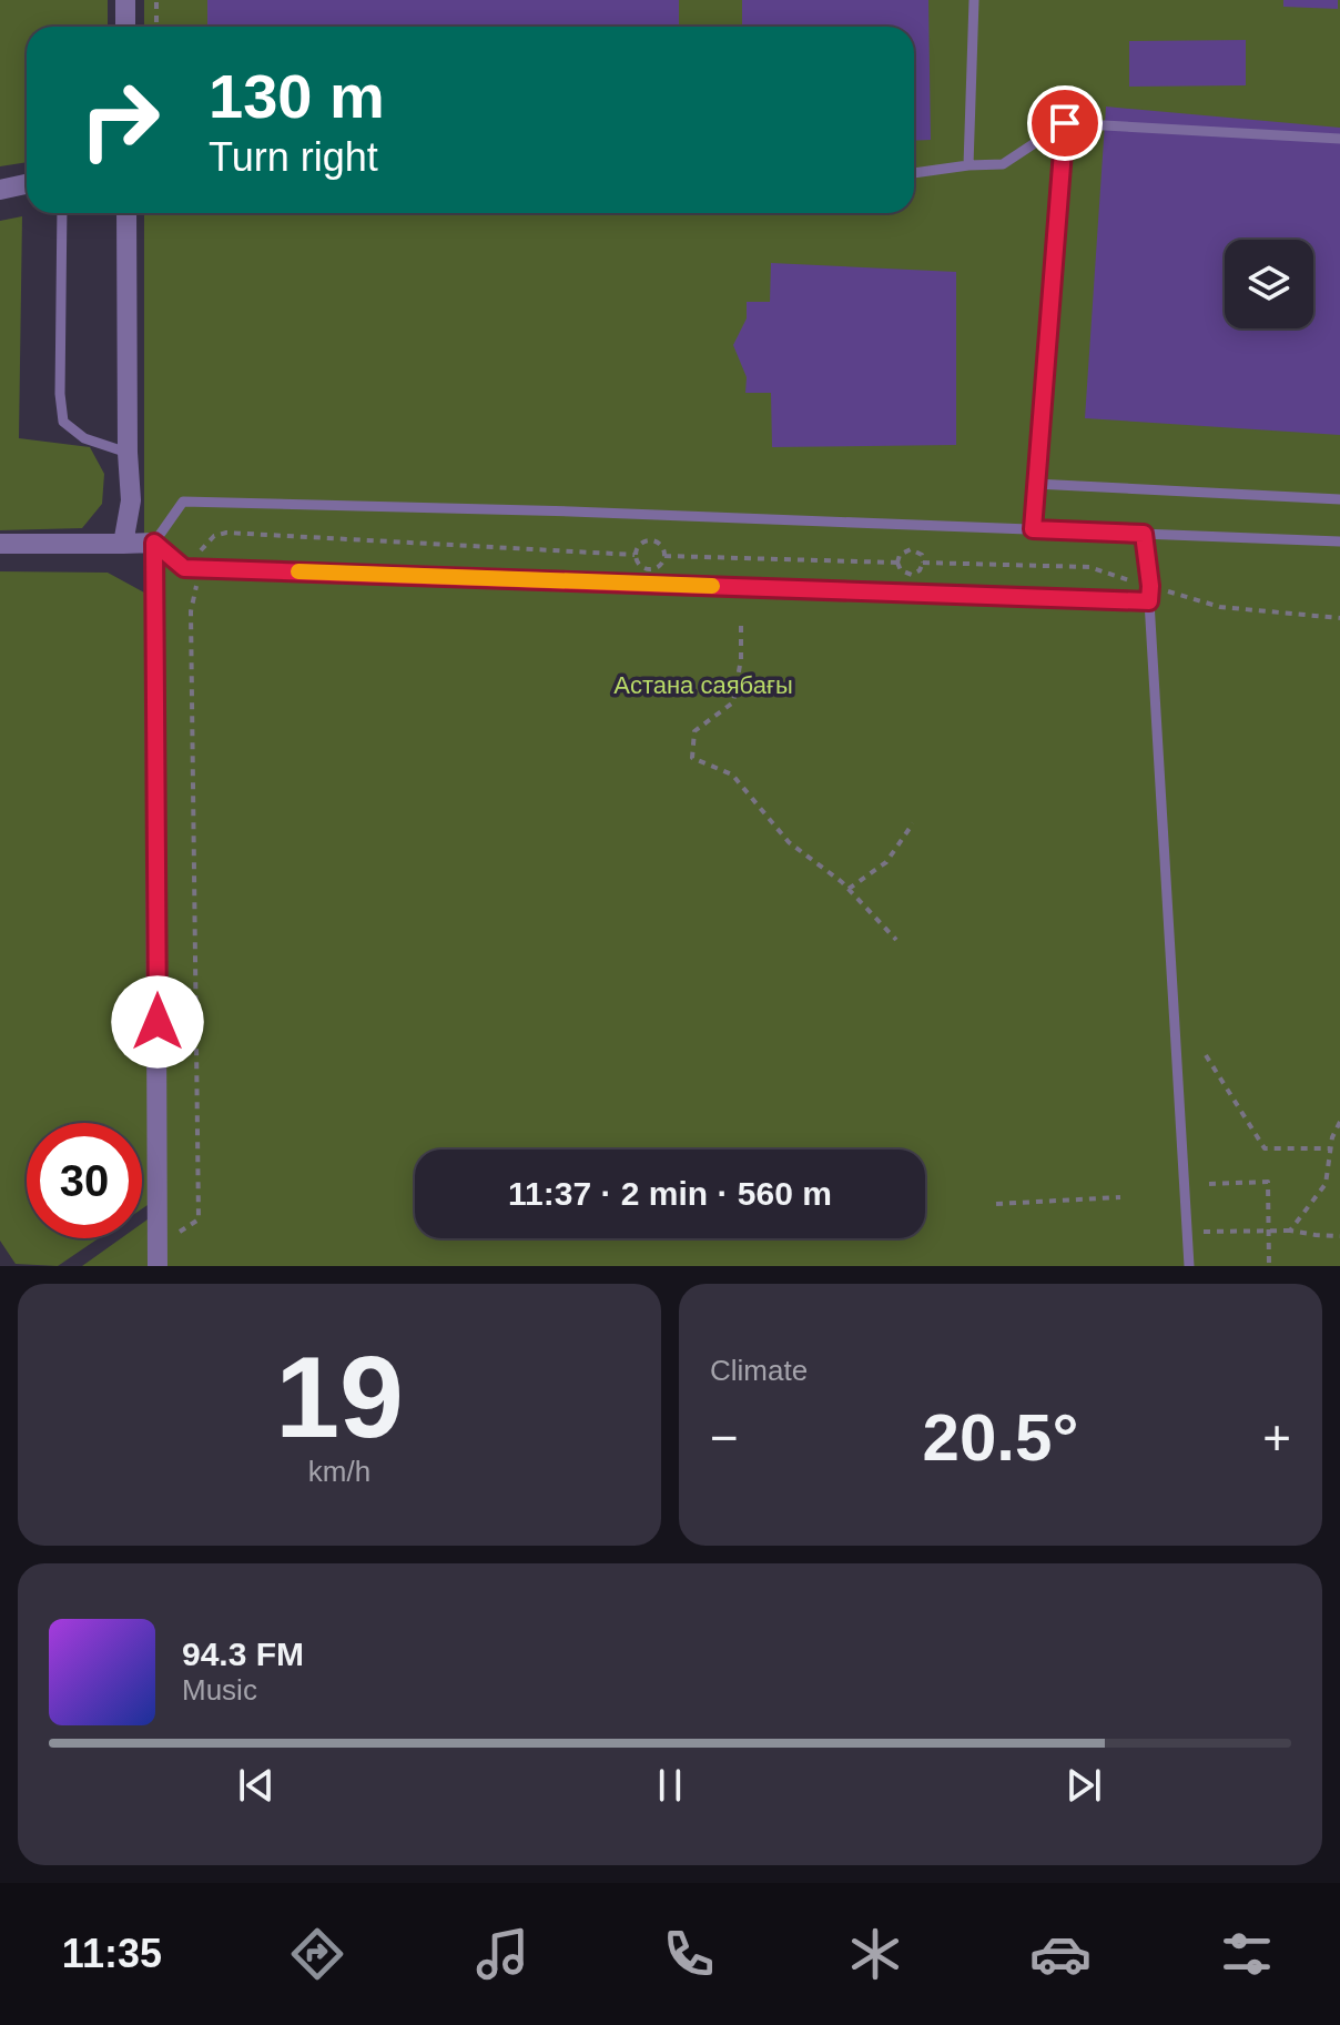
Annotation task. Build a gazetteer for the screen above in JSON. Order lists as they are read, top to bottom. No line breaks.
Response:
{"parks":["Астана саябағы"],"page":{"turn":["130 m","Turn right"],"limit":"30","trip":"11:37 · 2 min · 560 m","tile":[["19","km/h"],"Climate"],"heat":["−","20.5°","+"],"song":["94.3 FM","Music"],"tabs":"11:35"}}
